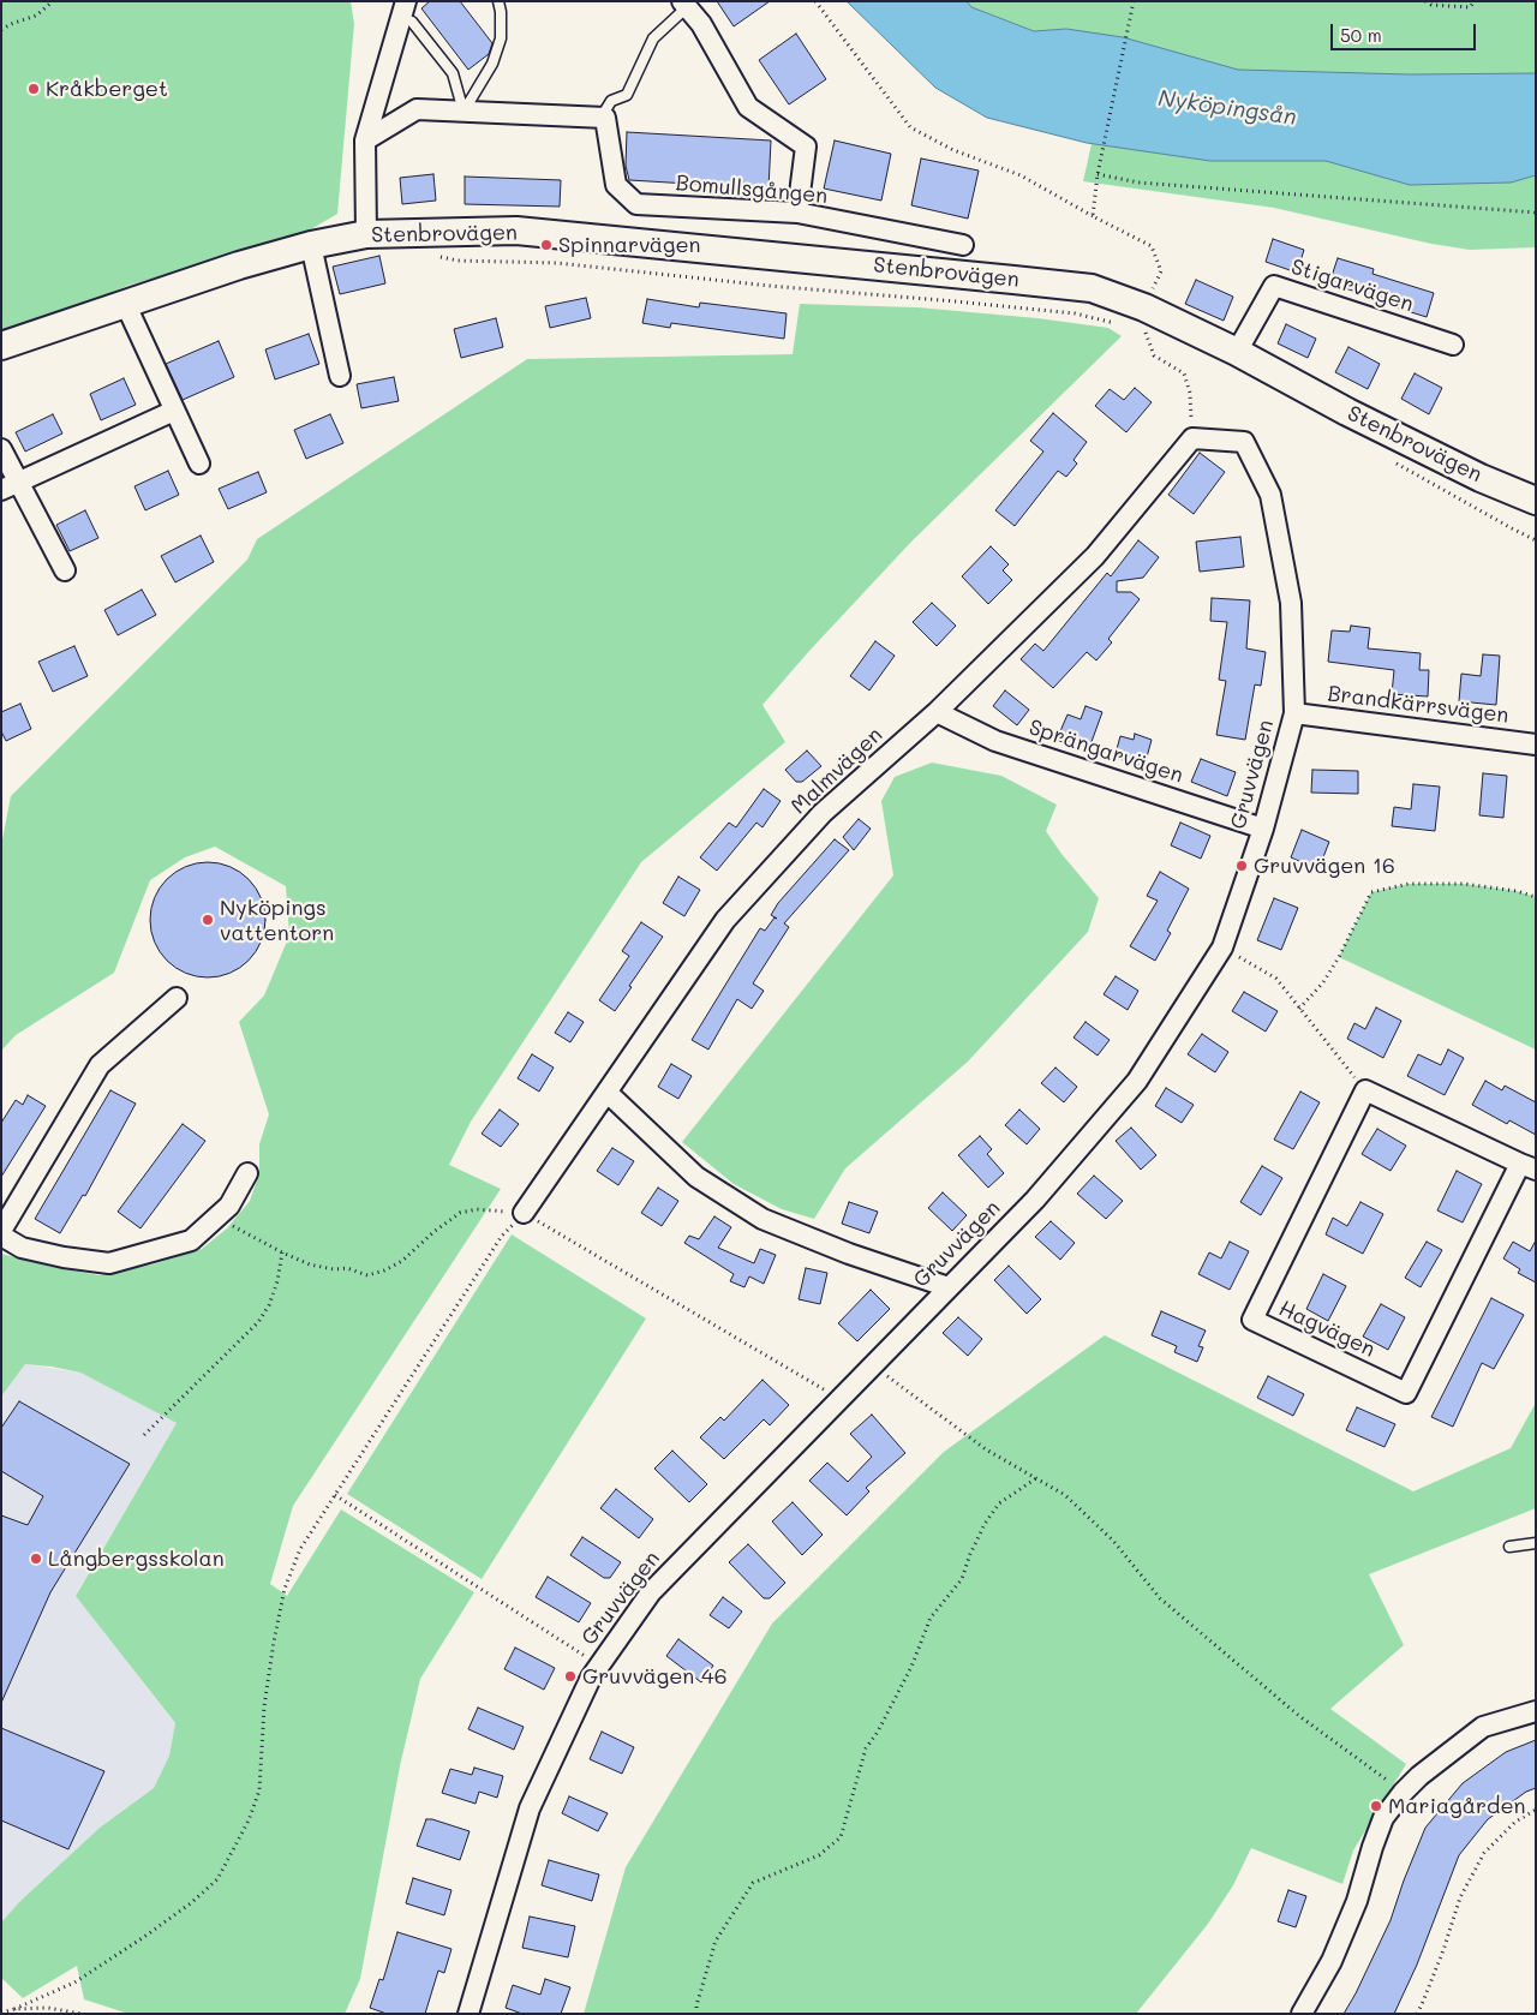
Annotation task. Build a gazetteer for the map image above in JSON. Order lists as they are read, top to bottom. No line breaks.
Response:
{"streets":{"street":["Bomullsgången","Stenbrovägen","Stigarvägen","Brandkärrsvägen","Sprängarvägen","Malmvägen","Gruvvägen","Hagvägen"]},"crossings":[["Stenbrovägen","Stigarvägen"],["Brandkärrsvägen","Gruvvägen"],["Sprängarvägen","Malmvägen"],["Sprängarvägen","Gruvvägen"],["Malmvägen","Gruvvägen"]],"water":["Nyköpingsån"],"places":["Kråkberget","Spinnarvägen","Gruvvägen 16","Nyköpings vattentorn","Långbergsskolan","Gruvvägen 46","Mariagården"],"scale_bar":"50 m"}
